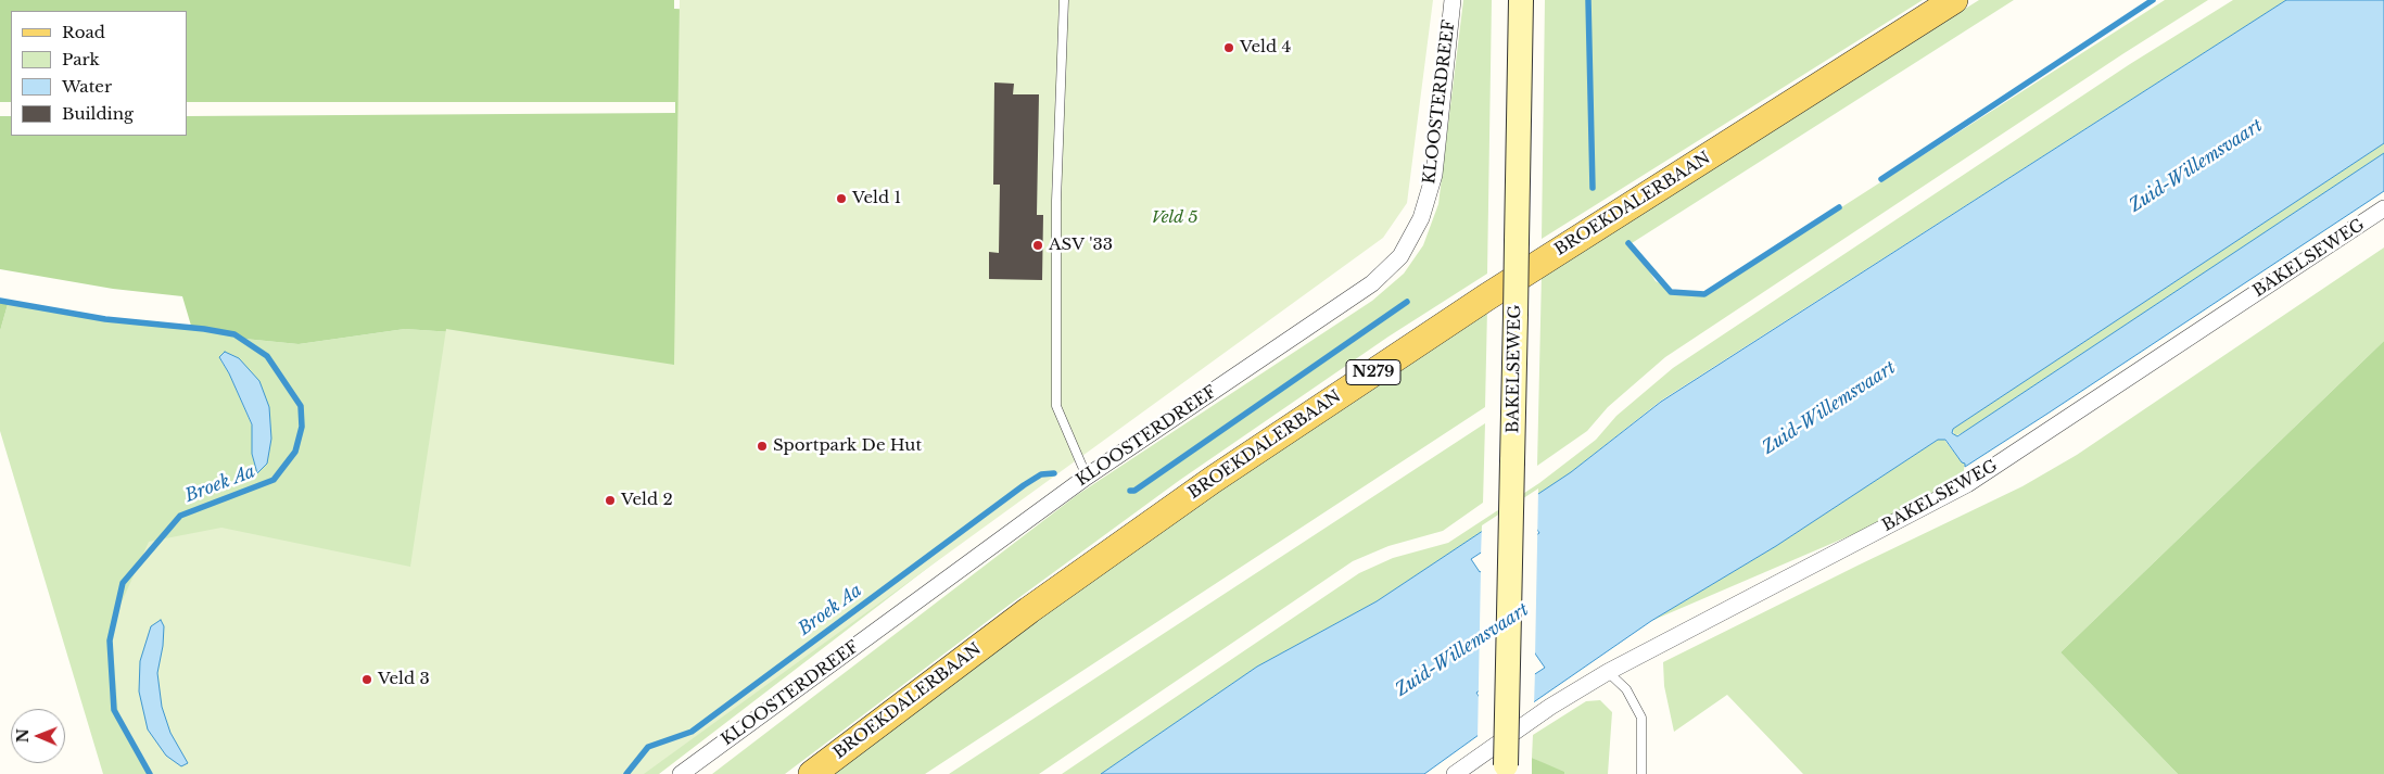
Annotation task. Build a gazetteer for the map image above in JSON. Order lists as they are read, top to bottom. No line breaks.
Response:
{"streets":{"main road":["BROEKDALERBAAN","N279"],"street":["KLOOSTERDREEF","BAKELSEWEG"]},"water":["Zuid-Willemsvaart","Broek Aa"],"parks":["Veld 5"],"places":["Veld 4","Veld 1","ASV '33","Sportpark De Hut","Veld 2","Veld 3"],"legend":["Road","Park","Water","Building"],"north":"left"}
